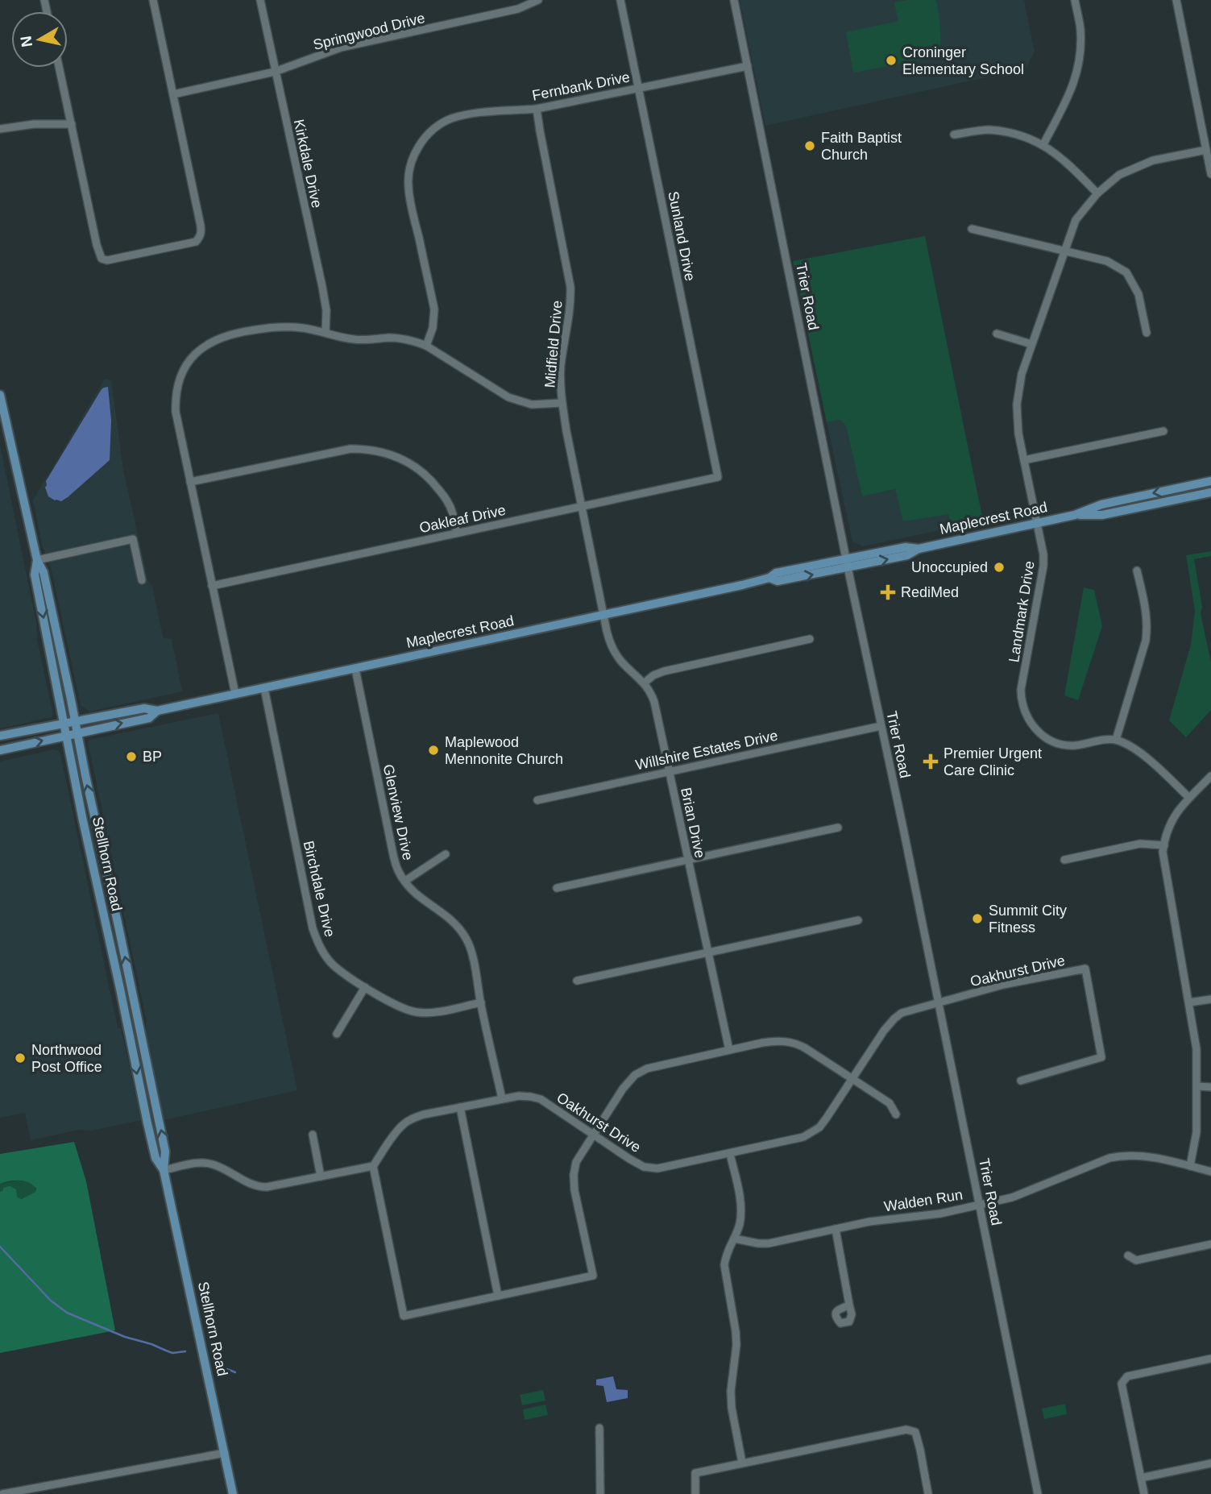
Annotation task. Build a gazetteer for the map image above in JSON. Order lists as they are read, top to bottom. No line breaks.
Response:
{"streets":{"main road":["Maplecrest Road","Stellhorn Road"],"street":["Springwood Drive","Fernbank Drive","Kirkdale Drive","Sunland Drive","Trier Road","Midfield Drive","Oakleaf Drive","Landmark Drive","Willshire Estates Drive","Glenview Drive","Brian Drive","Birchdale Drive","Oakhurst Drive","Walden Run"]},"crossings":[["Springwood Drive","Kirkdale Drive"],["Fernbank Drive","Sunland Drive"],["Fernbank Drive","Trier Road"],["Fernbank Drive","Midfield Drive"],["Sunland Drive","Oakleaf Drive"],["Trier Road","Maplecrest Road"],["Trier Road","Willshire Estates Drive"],["Trier Road","Oakhurst Drive"],["Trier Road","Walden Run"],["Midfield Drive","Maplecrest Road"],["Midfield Drive","Oakleaf Drive"],["Midfield Drive","Brian Drive"],["Maplecrest Road","Landmark Drive"],["Maplecrest Road","Glenview Drive"],["Maplecrest Road","Brian Drive"],["Maplecrest Road","Stellhorn Road"],["Maplecrest Road","Birchdale Drive"],["Willshire Estates Drive","Brian Drive"],["Glenview Drive","Birchdale Drive"],["Glenview Drive","Oakhurst Drive"]],"places":{"other":["Croninger Elementary School","Faith Baptist Church","Unoccupied","Maplewood Mennonite Church","BP","Summit City Fitness","Northwood Post Office"],"health":["RediMed","Premier Urgent Care Clinic"]},"north":"left"}
